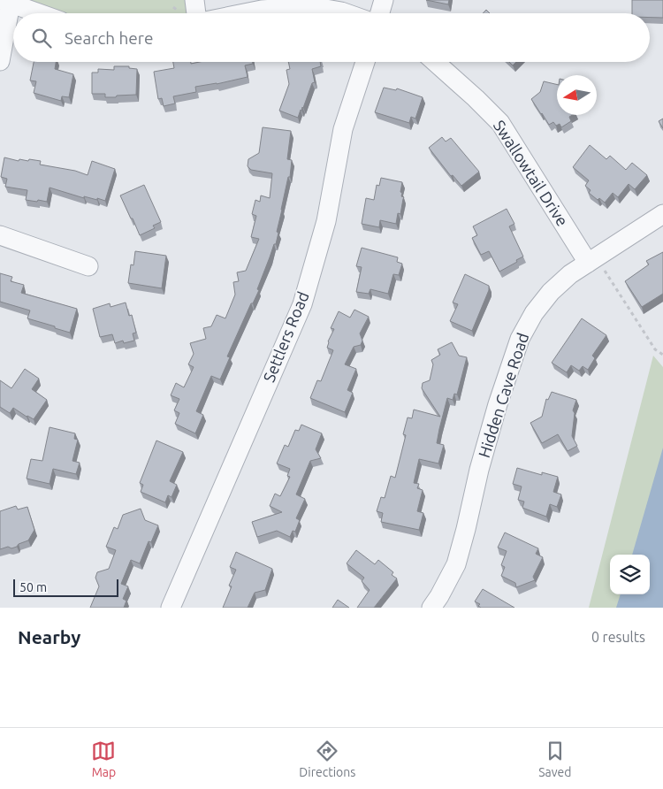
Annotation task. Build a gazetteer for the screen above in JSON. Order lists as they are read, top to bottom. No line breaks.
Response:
{"streets":{"street":["Swallowtail Drive","Settlers Road","Hidden Cave Road"]},"crossings":[["Swallowtail Drive","Hidden Cave Road"]],"scale_bar":"50 m","north":"left","page":{"search":"Search here","scale":"50 m","heading":["Nearby","0 results"],"nav":["Map","Directions","Saved"]}}
